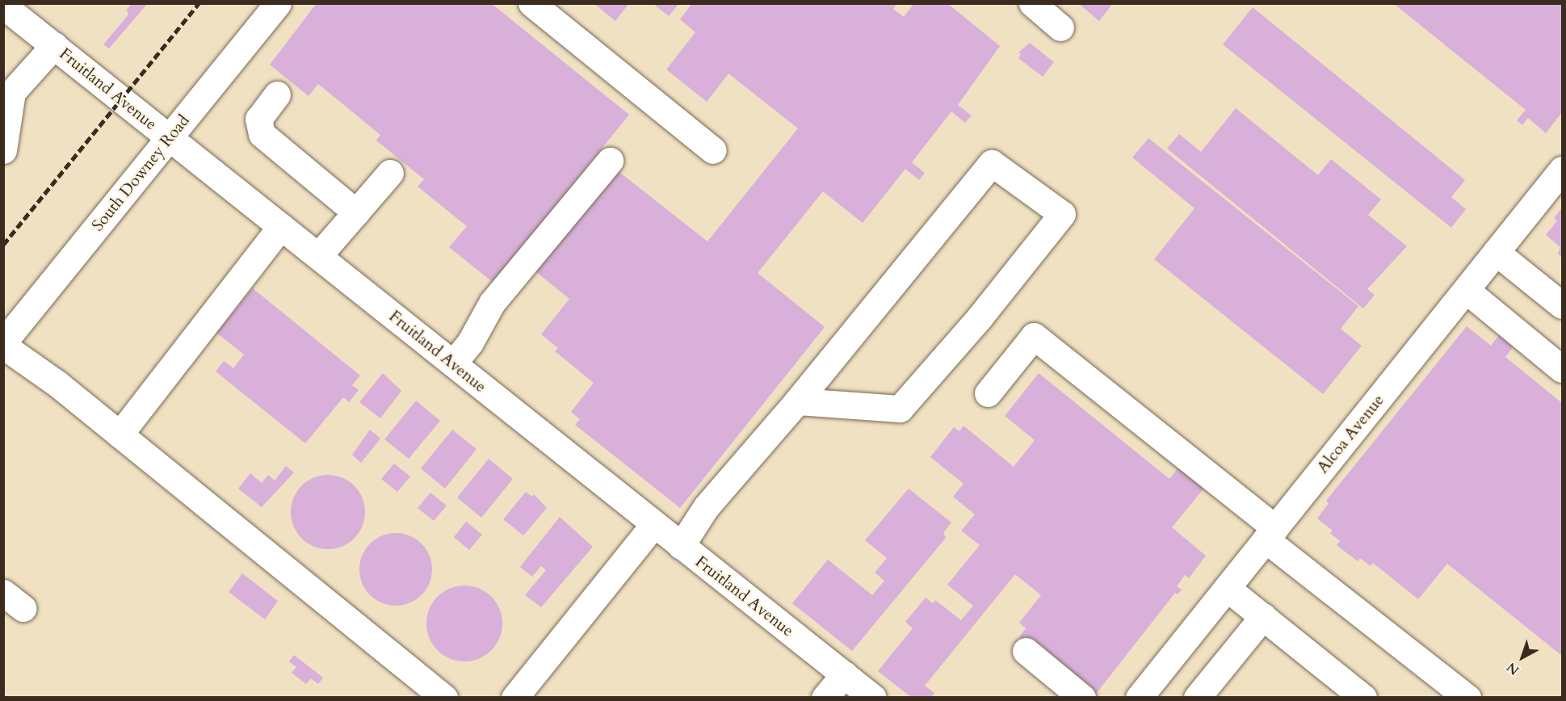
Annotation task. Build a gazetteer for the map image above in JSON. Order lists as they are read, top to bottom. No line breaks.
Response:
{"streets":{"street":["Fruitland Avenue","South Downey Road","Alcoa Avenue"]},"crossings":[["Fruitland Avenue","South Downey Road"]],"north":"bottom left"}
